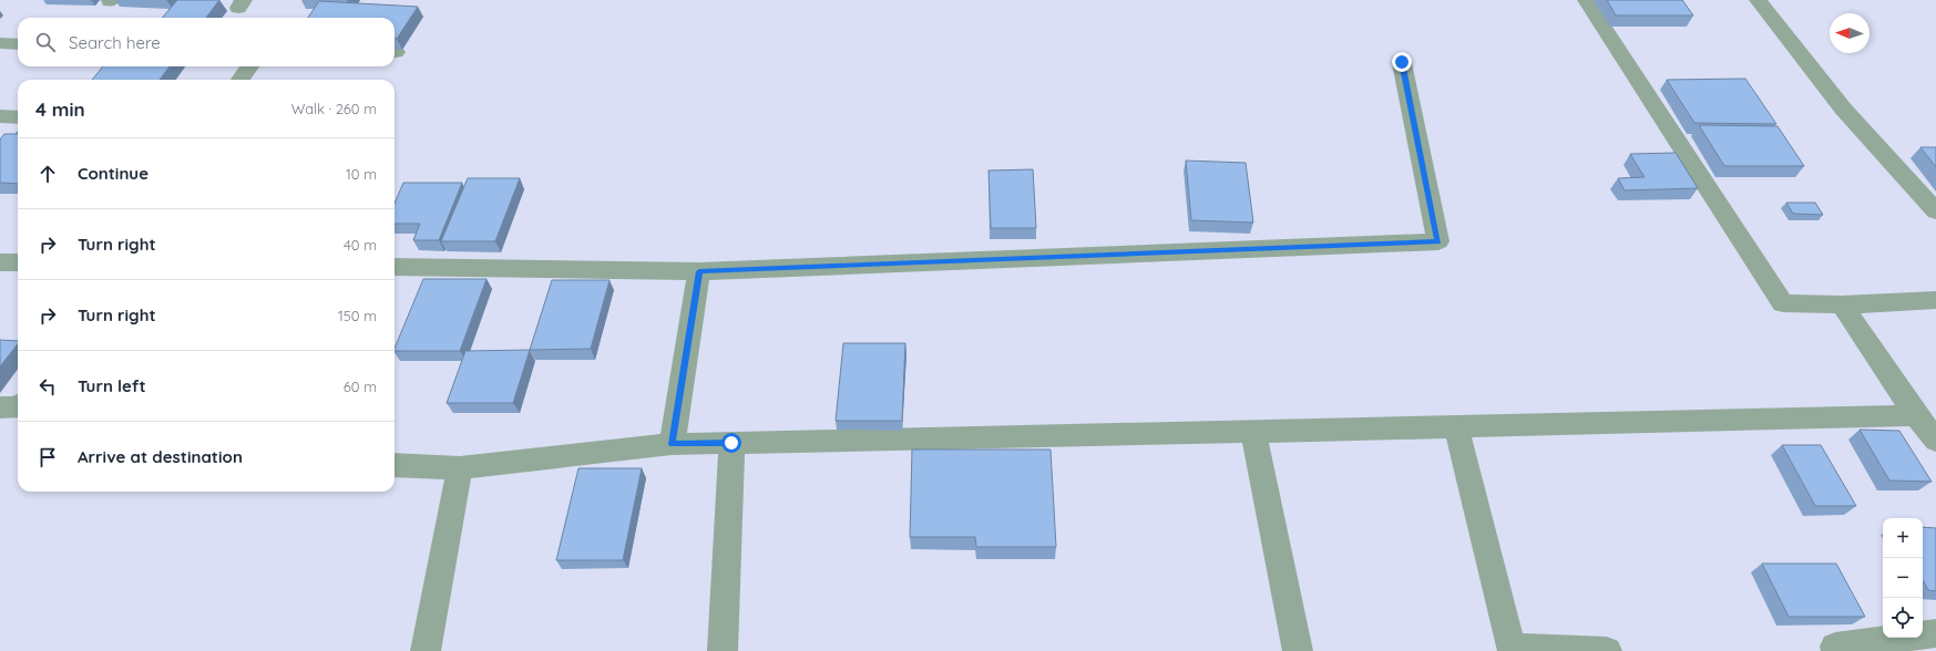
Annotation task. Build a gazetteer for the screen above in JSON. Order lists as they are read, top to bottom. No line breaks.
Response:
{"north":"left","page":{"search":"Search here","heading":["4 min","Walk · 260 m"],"list":[["Continue","10 m"],["Turn right","40 m"],["Turn right","150 m"],["Turn left","60 m"],"Arrive at destination"],"map_buttons":["+","−"]}}
